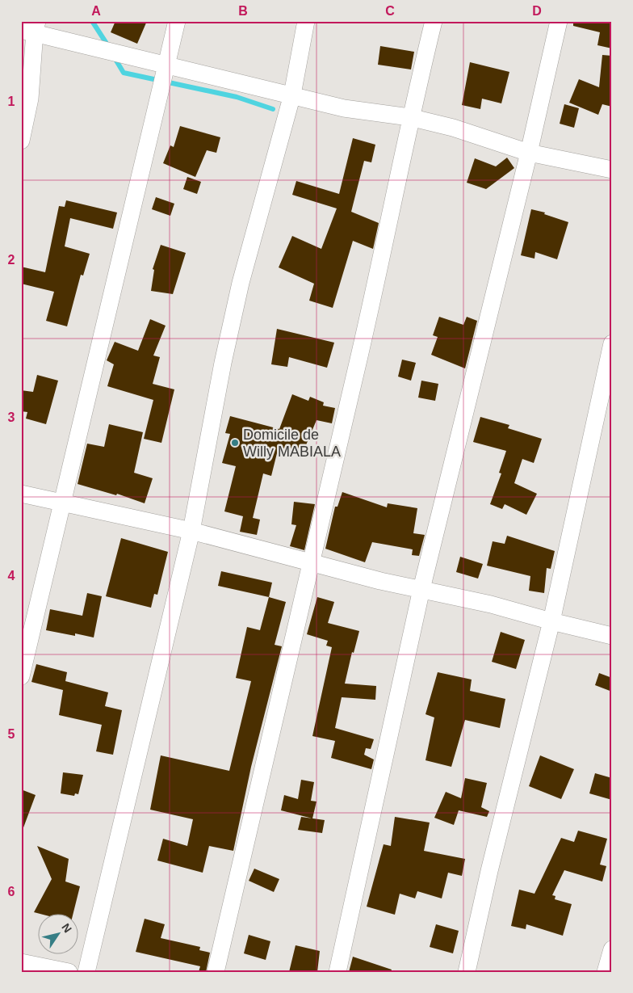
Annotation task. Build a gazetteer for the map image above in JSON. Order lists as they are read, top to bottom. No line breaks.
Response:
{"places":["Domicile de Willy MABIALA"],"north":"top right","grid":{"columns":["A","B","C","D"],"rows":["1","2","3","4","5","6"]}}
